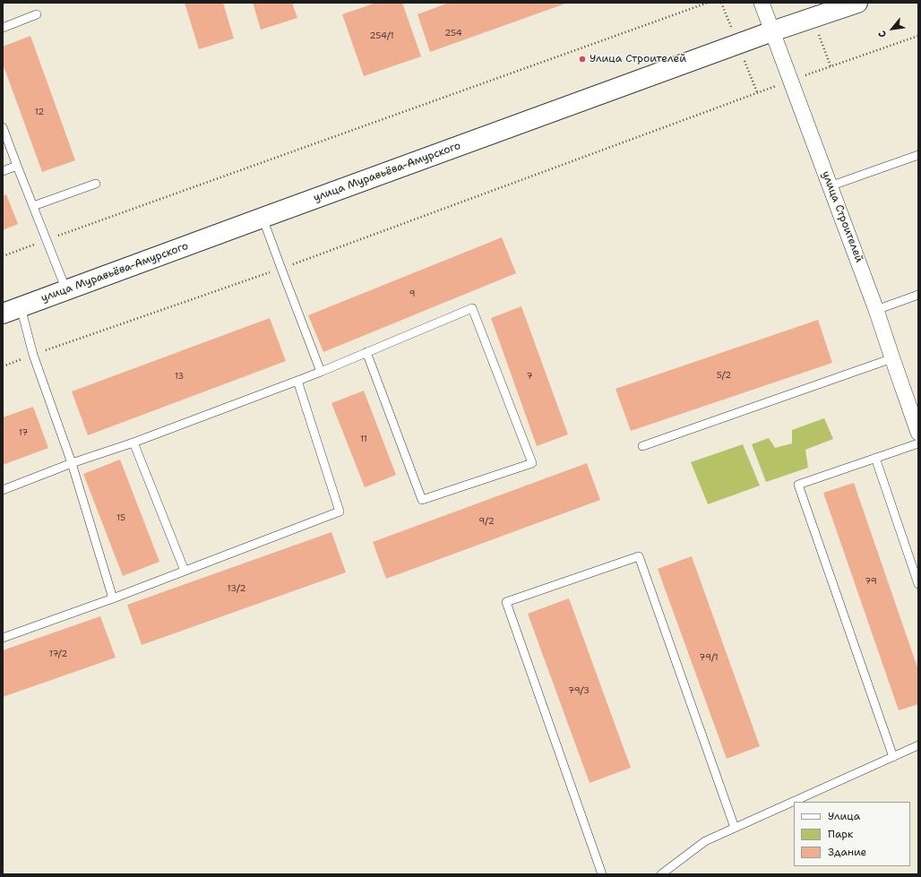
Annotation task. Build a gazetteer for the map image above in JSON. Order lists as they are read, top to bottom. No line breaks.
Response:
{"streets":{"street":["улица Муравьёва-Амурского","улица Строителей"]},"crossings":[["улица Муравьёва-Амурского","улица Строителей"]],"places":["Улица Строителей"],"house_numbers":["254","254/1","12","9","5/2","13","7","17","11","15","9/2","79","13/2","17/2","79/1","79/3"],"legend":["Улица","Парк","Здание"],"north":"bottom left"}
